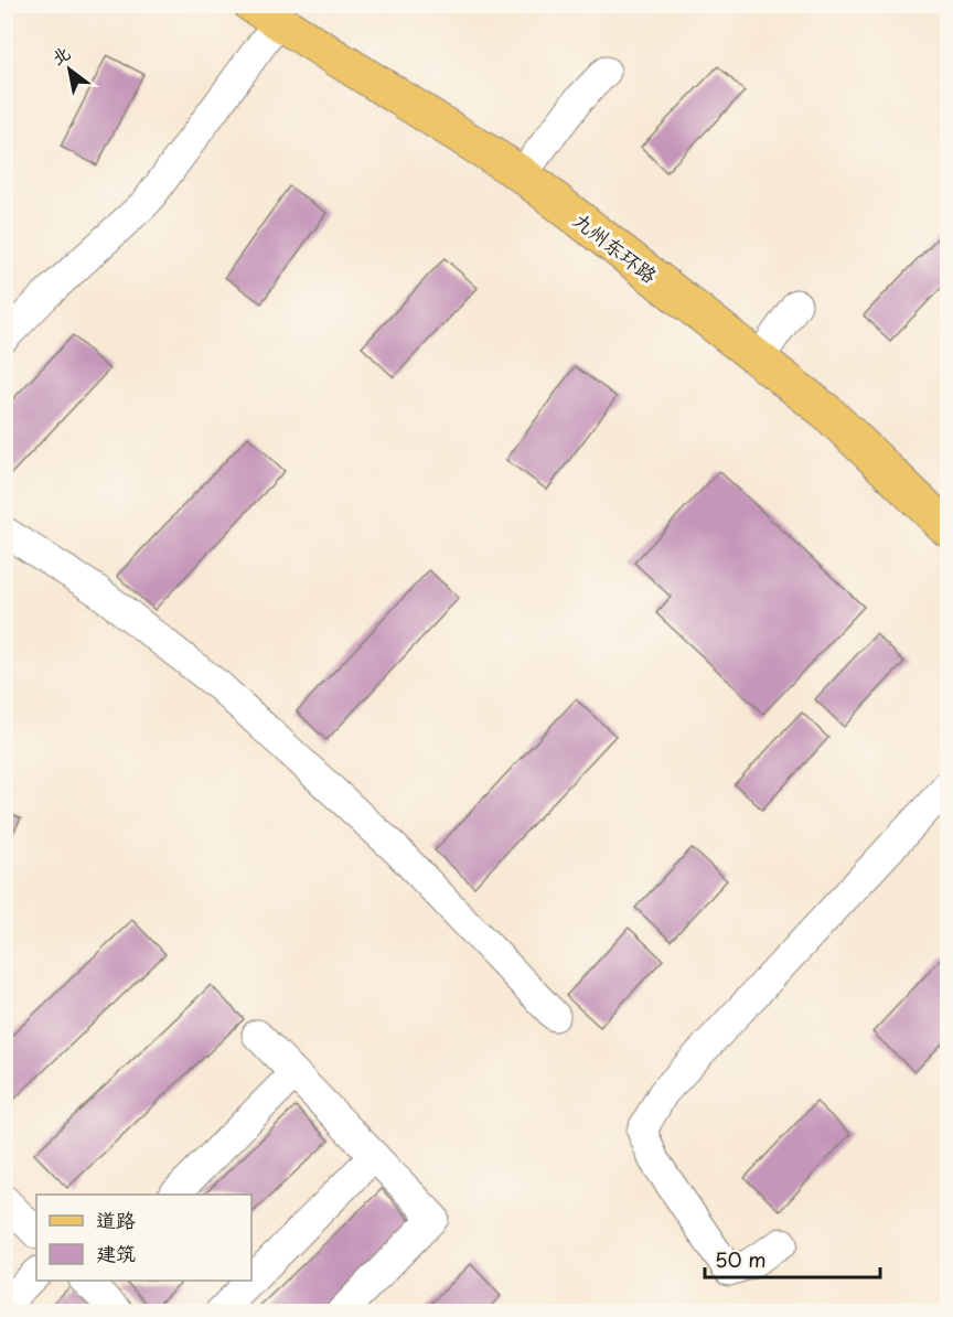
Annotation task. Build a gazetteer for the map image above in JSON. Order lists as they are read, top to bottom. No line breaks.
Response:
{"streets":{"main road":["九州东环路"]},"legend":["道路","建筑"],"scale_bar":"50 m","north":"top left"}
